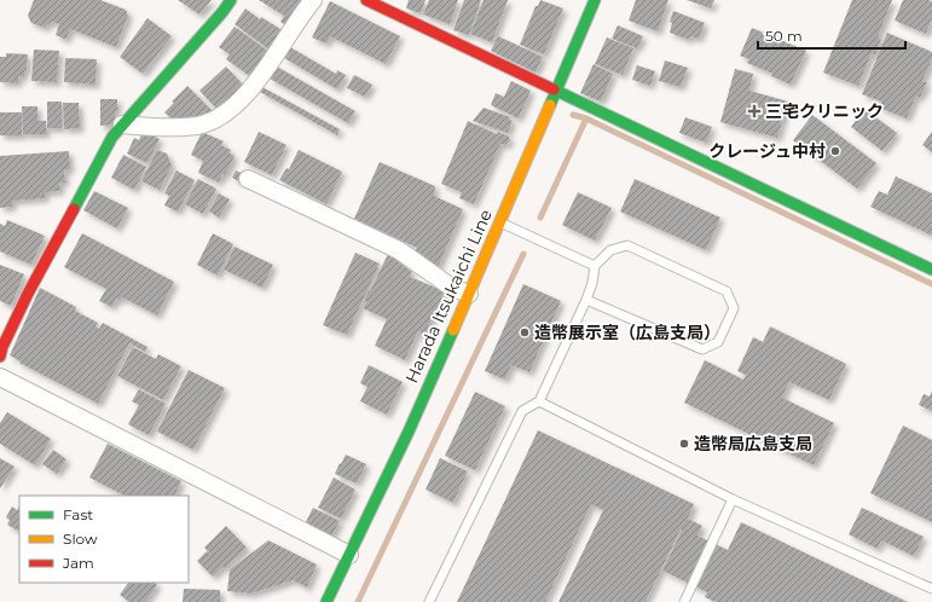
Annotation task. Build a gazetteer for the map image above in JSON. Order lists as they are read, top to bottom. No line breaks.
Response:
{"streets":{"street":["Harada Itsukaichi Line"]},"places":{"health":["三宅クリニック"],"other":["クレージュ中村","造幣展示室（広島支局）","造幣局広島支局"]},"legend":["Fast","Slow","Jam"],"scale_bar":"50 m"}
